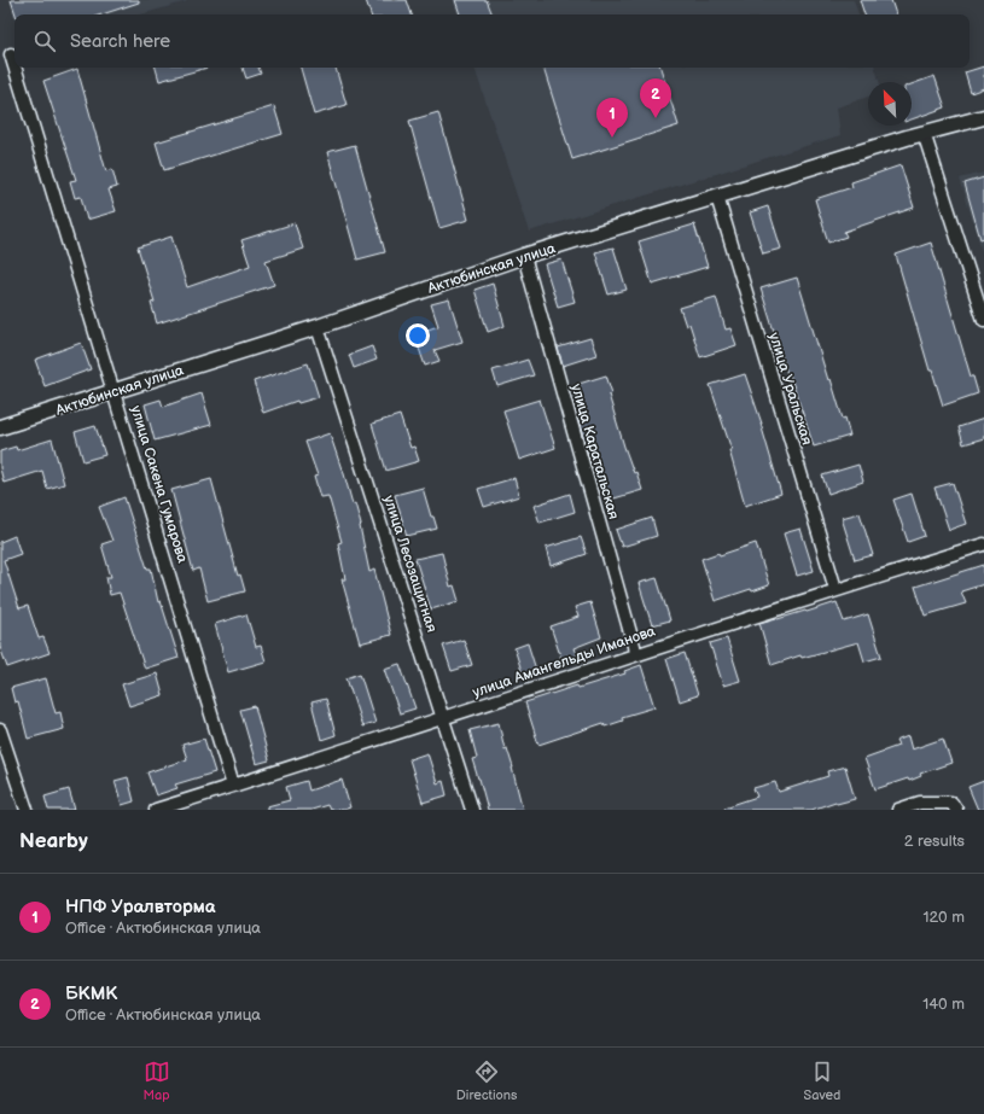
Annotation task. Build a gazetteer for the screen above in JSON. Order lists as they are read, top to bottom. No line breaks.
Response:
{"streets":{"street":["Актюбинская улица","улица Уральская","улица Каратальская","улица Сакена Гумарова","улица Лесозащитная","улица Амангельды Иманова"]},"crossings":[["Актюбинская улица","улица Уральская"],["Актюбинская улица","улица Каратальская"],["Актюбинская улица","улица Сакена Гумарова"],["Актюбинская улица","улица Лесозащитная"],["улица Уральская","улица Амангельды Иманова"],["улица Каратальская","улица Амангельды Иманова"],["улица Сакена Гумарова","улица Амангельды Иманова"],["улица Лесозащитная","улица Амангельды Иманова"]],"north":"top left","page":{"search":"Search here","pins":["2","1"],"heading":["Nearby","2 results"],"list":[{"mark":"1","name":"НПФ Уралвторма","note":"Office · Актюбинская улица","value":"120 m"},{"mark":"2","name":"БКМК","note":"Office · Актюбинская улица","value":"140 m"}],"nav":["Map","Directions","Saved"]}}
